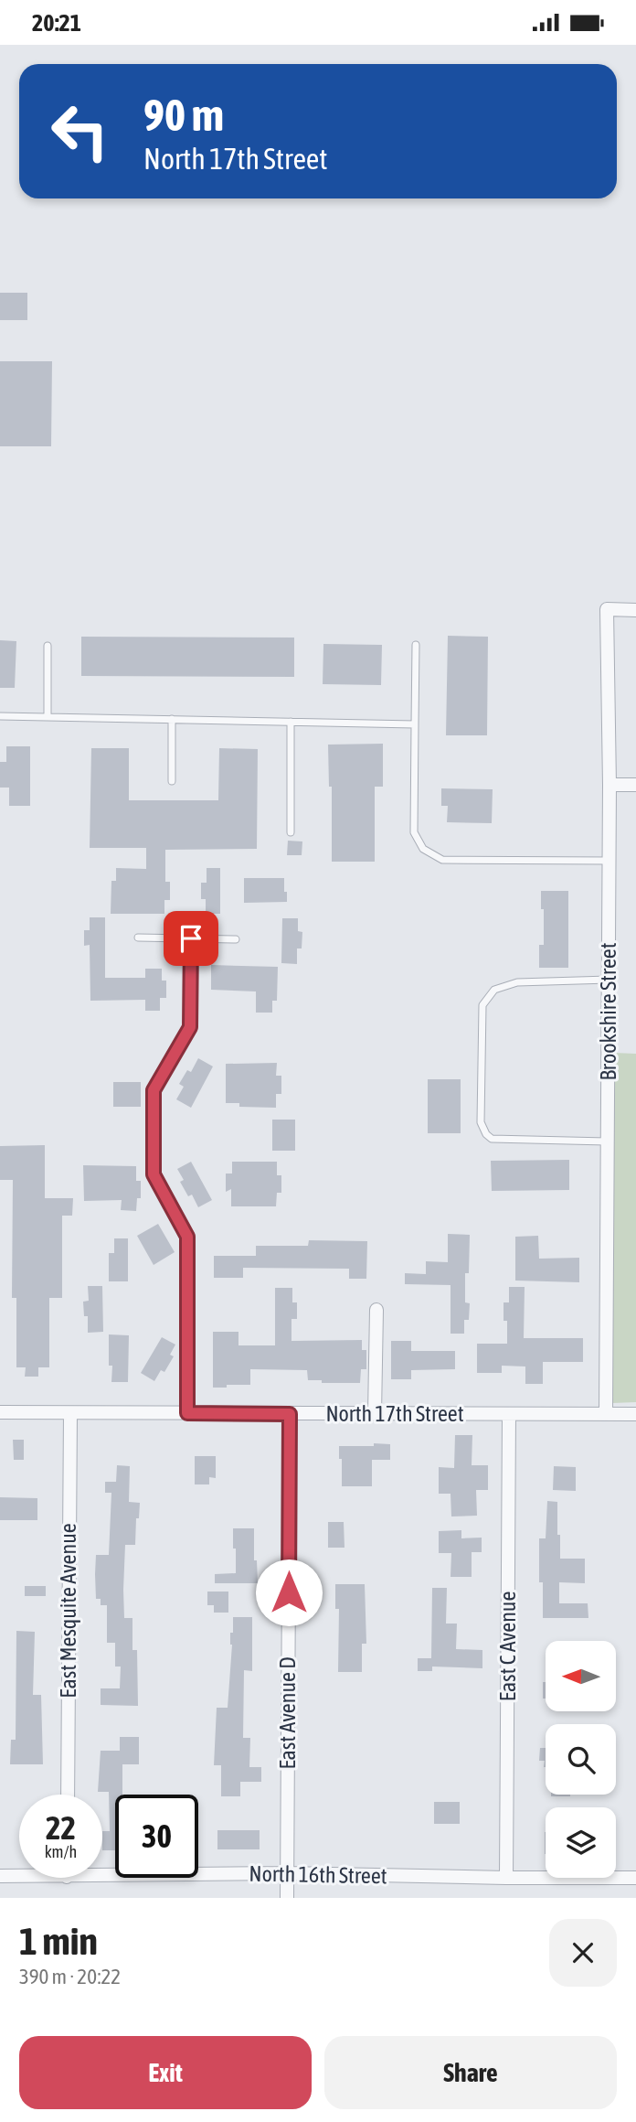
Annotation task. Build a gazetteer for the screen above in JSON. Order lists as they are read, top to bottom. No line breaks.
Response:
{"streets":{"street":["Brookshire Street","North 17th Street","East Mesquite Avenue","East C Avenue","East Avenue D","North 16th Street"]},"crossings":[["Brookshire Street","North 17th Street"],["North 17th Street","East Mesquite Avenue"],["North 17th Street","East C Avenue"],["North 17th Street","East Avenue D"],["East C Avenue","North 16th Street"],["East Avenue D","North 16th Street"]],"north":"left","page":{"status":"20:21","turn":["90 m","North 17th Street"],"speed":"22 km/h","limit":"30","heading":["1 min","390 m · 20:22"],"buttons":["Exit","Share"]}}
